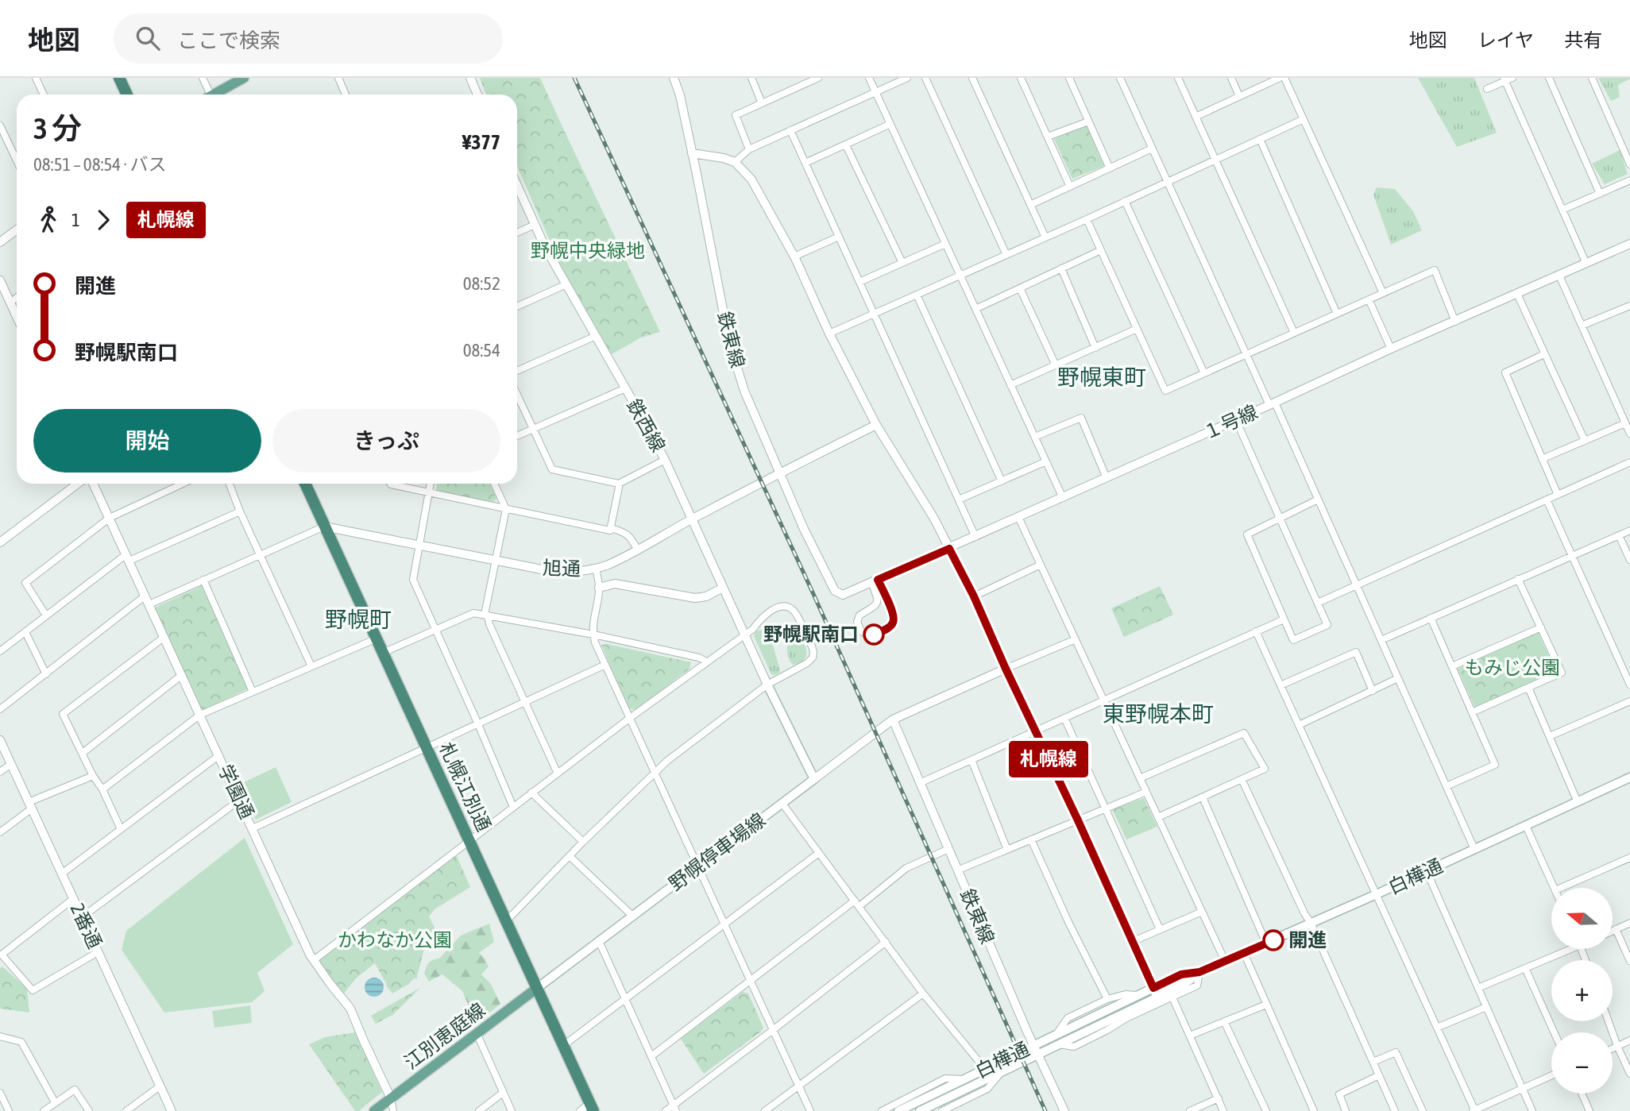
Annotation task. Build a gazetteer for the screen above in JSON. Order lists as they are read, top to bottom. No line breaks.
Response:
{"streets":{"highway":["札幌江別通"],"main road":["野幌停車場線","白樺通","江別恵庭線"],"street":["鉄東線","１号線","鉄西線","旭通","学園通","2番通"]},"crossings":[["鉄東線","１号線"],["鉄東線","旭通"],["鉄東線","白樺通"],["鉄西線","旭通"],["旭通","札幌江別通"],["札幌江別通","野幌停車場線"],["札幌江別通","江別恵庭線"],["学園通","江別恵庭線"],["野幌停車場線","江別恵庭線"]],"districts":["野幌東町","野幌町","東野幌本町"],"parks":["野幌中央緑地","もみじ公園","かわなか公園"],"places":["野幌駅南口","開進"],"lines":["bus line 札幌線"],"north":"left","page":{"header":"地図","search":"ここで検索","nav":["地図","レイヤ","共有"],"on_map":"札幌線","heading":["3 分","08:51 – 08:54 · バス","¥377"],"legs":["1","札幌線"],"list":[{"name":"開進","value":"08:52"},{"name":"野幌駅南口","value":"08:54"}],"buttons":["開始","きっぷ"],"map_buttons":["+","−"]}}
